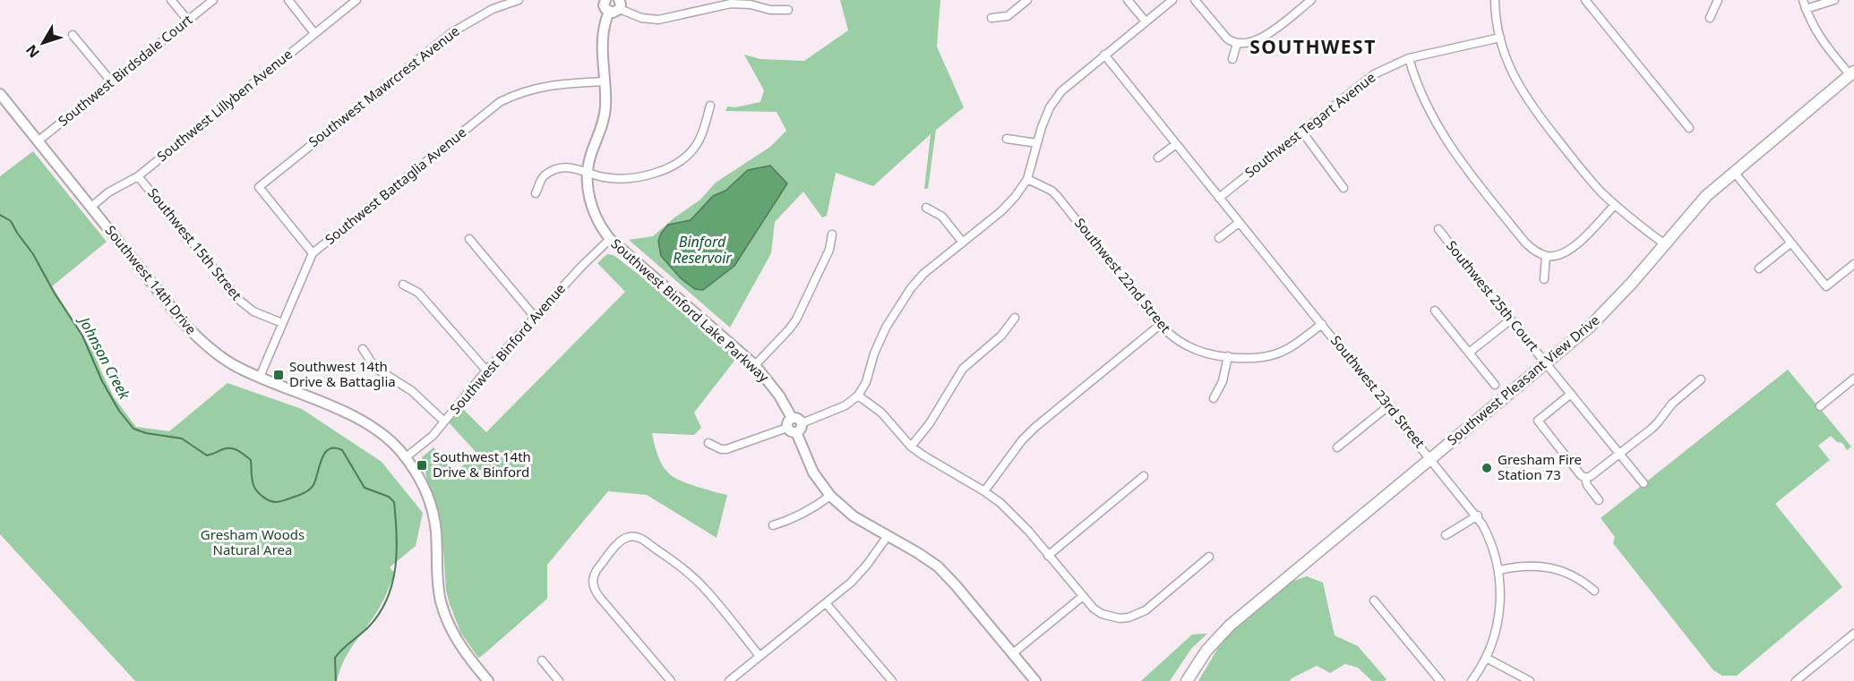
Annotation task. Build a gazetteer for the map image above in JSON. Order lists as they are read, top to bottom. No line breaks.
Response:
{"streets":{"main road":["Southwest Pleasant View Drive"],"street":["Southwest Birdsdale Court","Southwest Mawrcrest Avenue","Southwest Lillyben Avenue","Southwest Tegart Avenue","Southwest Battaglia Avenue","Southwest 15th Street","Southwest 22nd Street","Southwest 14th Drive","Southwest 25th Court","Southwest Binford Lake Parkway","Southwest Binford Avenue","Southwest 23rd Street"]},"crossings":[["Southwest Birdsdale Court","Southwest 14th Drive"],["Southwest Mawrcrest Avenue","Southwest Battaglia Avenue"],["Southwest Lillyben Avenue","Southwest 15th Street"],["Southwest Lillyben Avenue","Southwest 14th Drive"],["Southwest Tegart Avenue","Southwest 23rd Street"],["Southwest Battaglia Avenue","Southwest 15th Street"],["Southwest Battaglia Avenue","Southwest 14th Drive"],["Southwest Battaglia Avenue","Southwest Binford Lake Parkway"],["Southwest 22nd Street","Southwest 23rd Street"],["Southwest 14th Drive","Southwest Binford Avenue"],["Southwest 25th Court","Southwest Pleasant View Drive"],["Southwest Binford Lake Parkway","Southwest Binford Avenue"],["Southwest Pleasant View Drive","Southwest 23rd Street"]],"districts":["SOUTHWEST"],"water":["Binford Reservoir","Johnson Creek"],"parks":["Gresham Woods Natural Area"],"places":{"transit":["Southwest 14th Drive & Battaglia","Southwest 14th Drive & Binford"],"other":["Gresham Fire Station 73"]},"north":"bottom left"}
